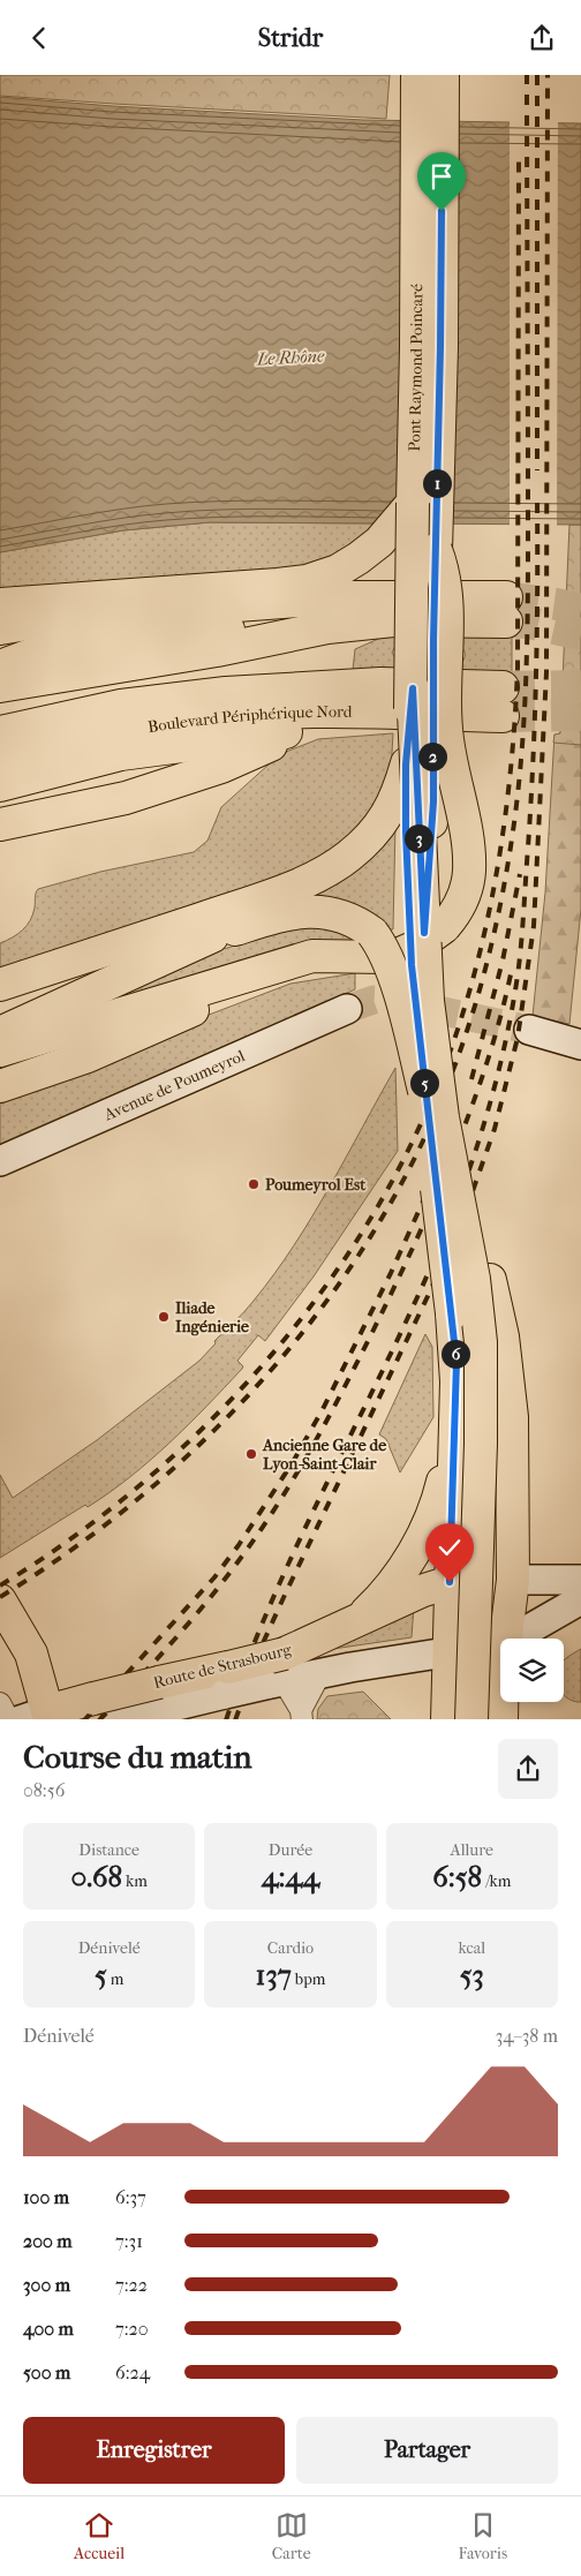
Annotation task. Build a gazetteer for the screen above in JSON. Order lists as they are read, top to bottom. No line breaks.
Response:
{"streets":{"main road":["Pont Raymond Poincaré","Boulevard Périphérique Nord","Avenue de Poumeyrol","Route de Strasbourg"]},"crossings":[["Pont Raymond Poincaré","Boulevard Périphérique Nord"]],"water":["Le Rhône"],"places":["Poumeyrol Est","Iliade Ingénierie","Ancienne Gare de Lyon-Saint-Clair"],"page":{"header":"Stridr","pins":["1","2","3","5","6"],"heading":["Course du matin","08:56"],"stats":[["Distance","0.68 km"],["Durée","4:44"],["Allure","6:58 /km"],["Dénivelé","5 m"],["Cardio","137 bpm"],["kcal","53"]],"chart":["Dénivelé","34–38 m"],"list":[{"name":"100 m","note":"6:37"},{"name":"200 m","note":"7:31"},{"name":"300 m","note":"7:22"},{"name":"400 m","note":"7:20"},{"name":"500 m","note":"6:24"}],"buttons":["Enregistrer","Partager"],"tabs":["Accueil","Carte","Favoris"]}}
